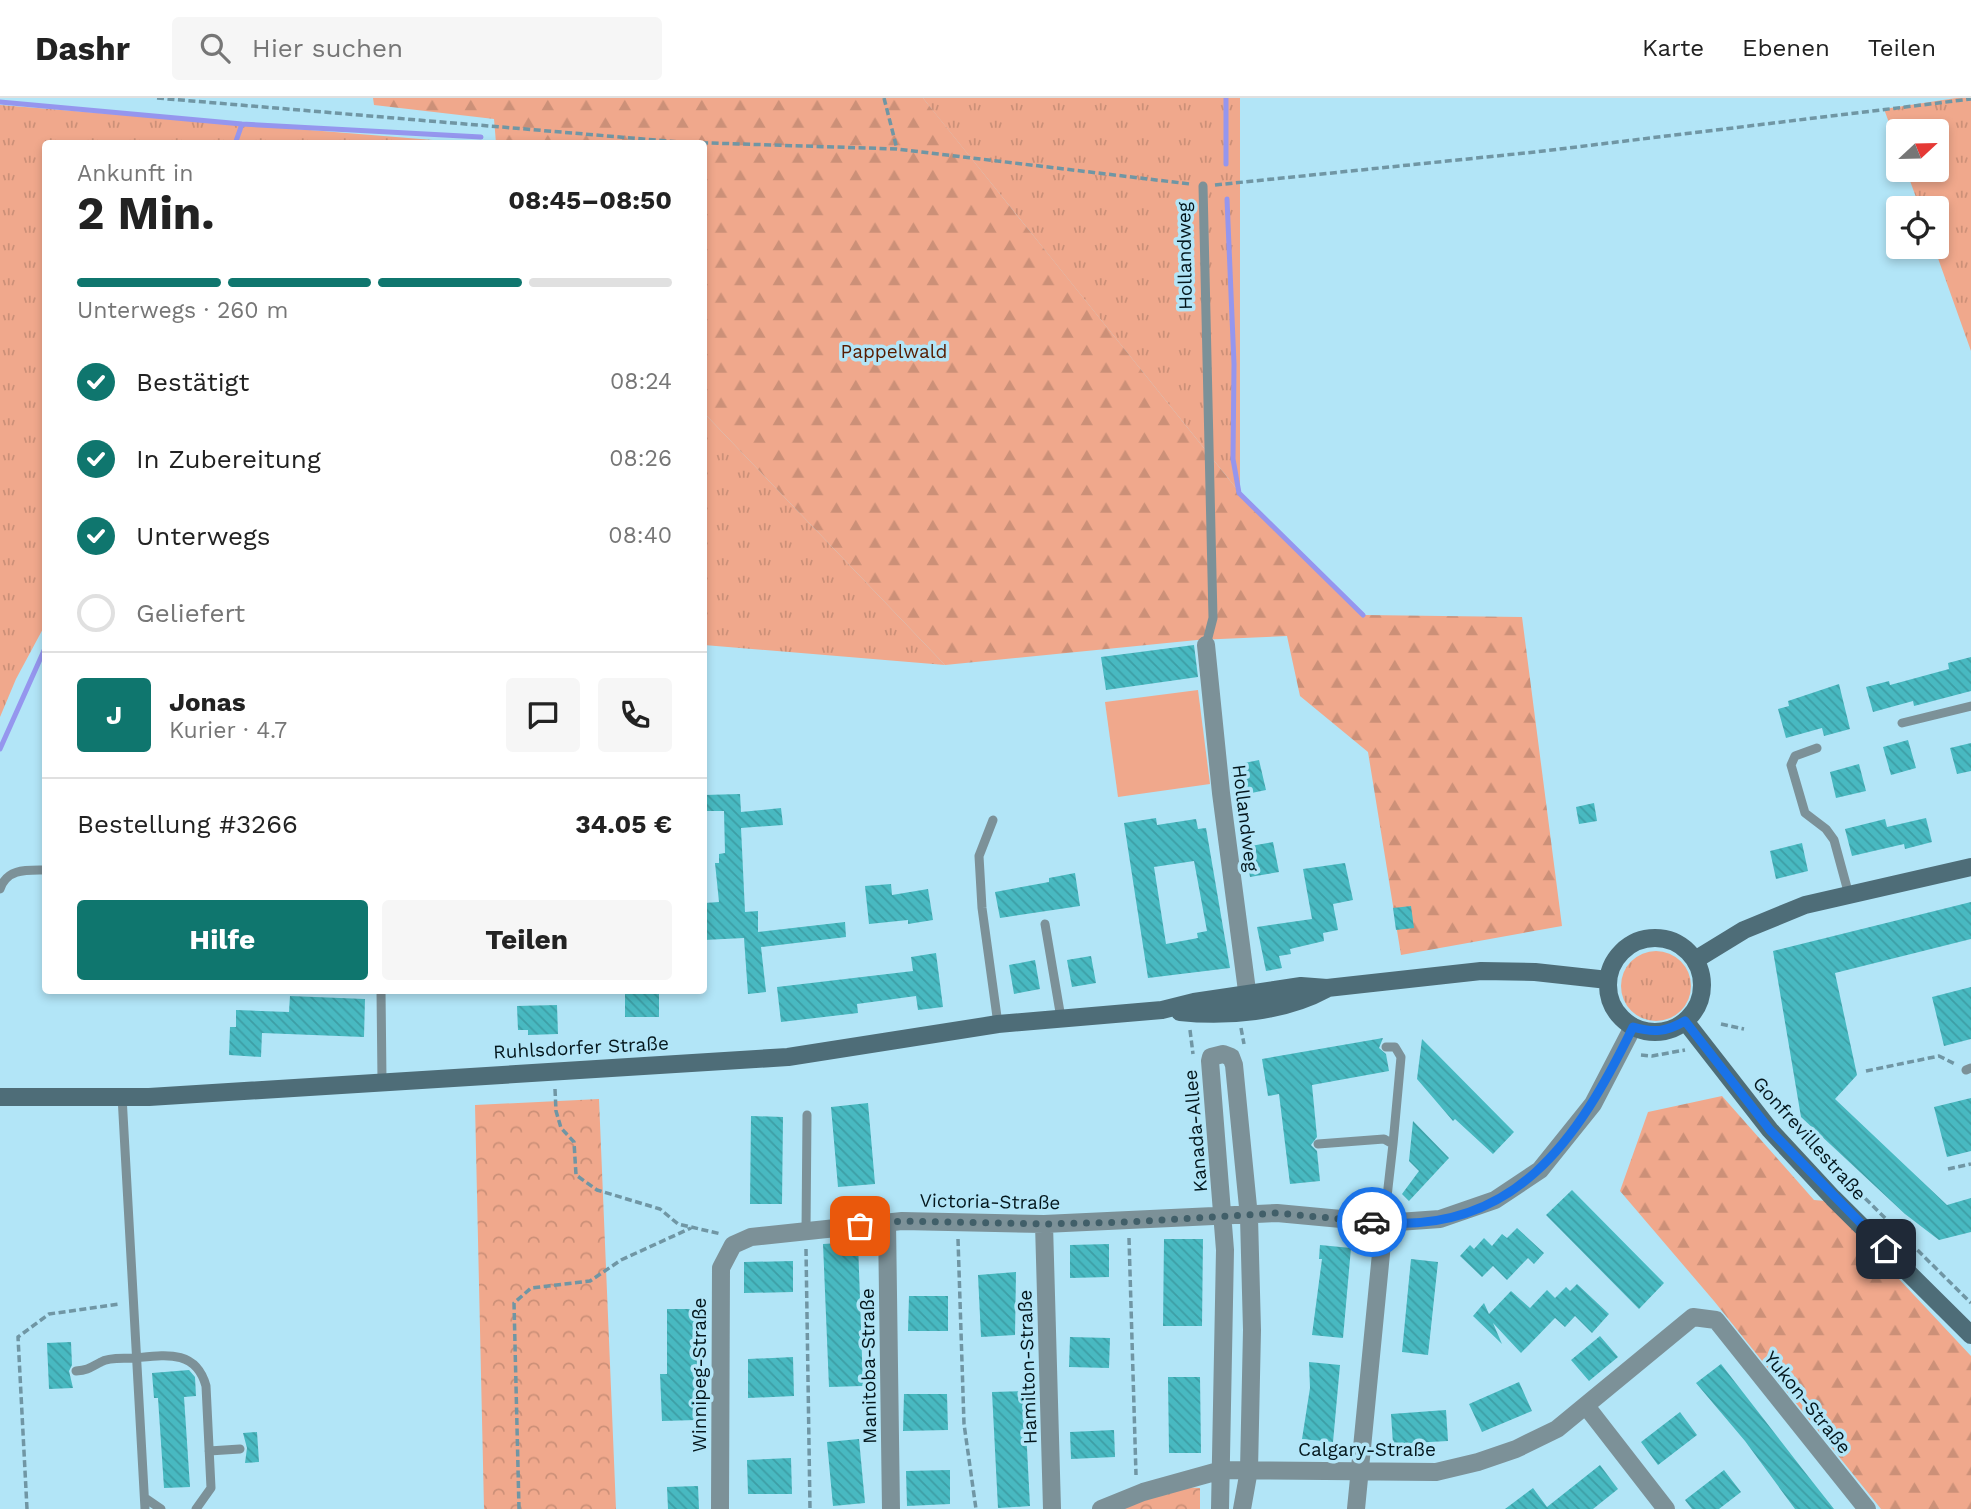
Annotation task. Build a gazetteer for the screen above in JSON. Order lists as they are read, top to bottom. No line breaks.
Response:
{"streets":{"main road":["Ruhlsdorfer Straße","Gonfrevillestraße"],"street":["Hollandweg","Kanada-Allee","Victoria-Straße","Manitoba-Straße","Hamilton-Straße","Winnipeg-Straße","Yukon-Straße","Calgary-Straße"]},"crossings":[["Hollandweg","Ruhlsdorfer Straße"],["Ruhlsdorfer Straße","Gonfrevillestraße"],["Ruhlsdorfer Straße","Victoria-Straße"],["Kanada-Allee","Victoria-Straße"],["Kanada-Allee","Calgary-Straße"],["Gonfrevillestraße","Victoria-Straße"],["Victoria-Straße","Manitoba-Straße"],["Victoria-Straße","Hamilton-Straße"],["Victoria-Straße","Winnipeg-Straße"],["Yukon-Straße","Calgary-Straße"]],"parks":["Pappelwald"],"north":"right","page":{"header":"Dashr","search":"Hier suchen","nav":["Karte","Ebenen","Teilen"],"heading":["2 Min.","Ankunft in","08:45–08:50"],"panel":["Jonas","Kurier · 4.7","Bestellung #3266","34.05 €"],"bar":"Unterwegs · 260 m","list":[["Bestätigt","08:24"],["In Zubereitung","08:26"],["Unterwegs","08:40"],"Geliefert"],"round":"J","buttons":["Hilfe","Teilen"]}}
